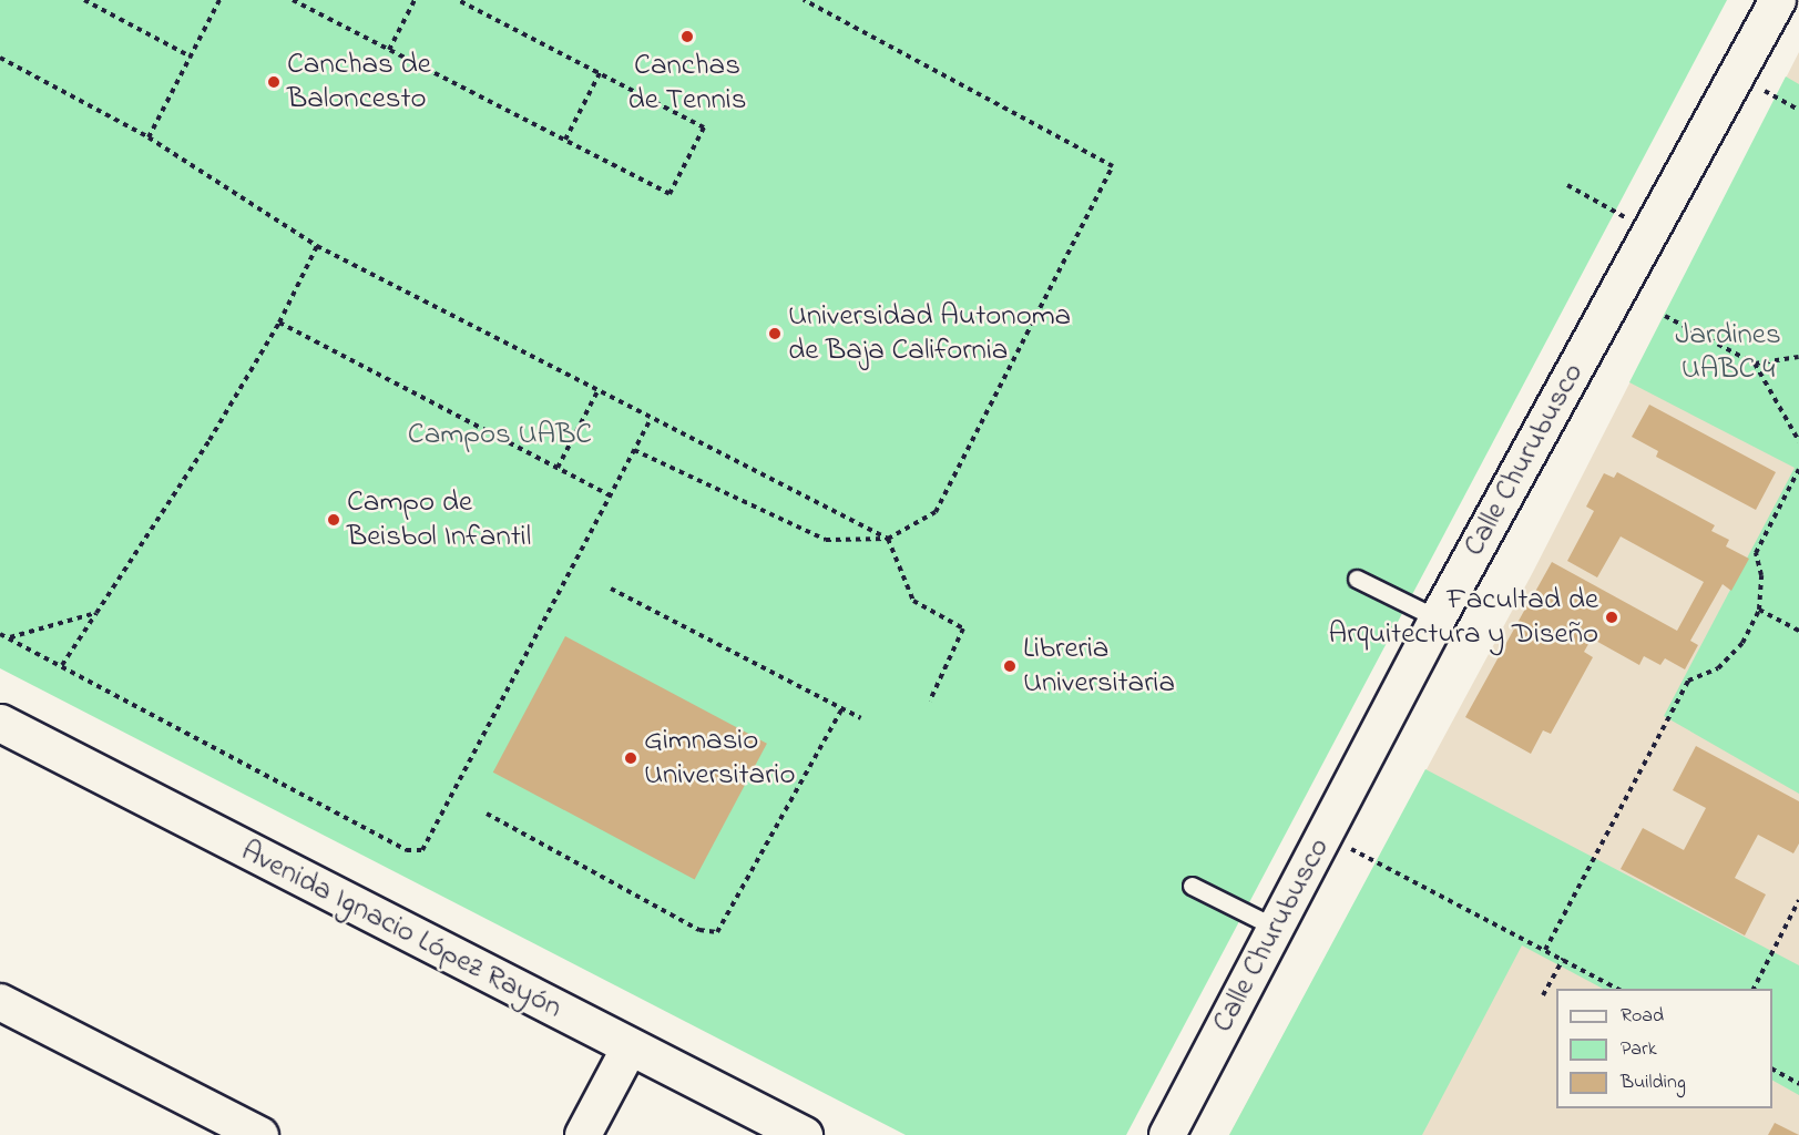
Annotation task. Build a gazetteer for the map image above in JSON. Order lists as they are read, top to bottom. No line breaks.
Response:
{"streets":{"street":["Calle Churubusco","Avenida Ignacio López Rayón"]},"parks":["Jardines UABC 4","Campos UABC"],"places":["Canchas de Tennis","Canchas de Baloncesto","Universidad Autonoma de Baja California","Campo de Beisbol Infantil","Facultad de Arquitectura y Diseño","Libreria Universitaria","Gimnasio Universitario"],"legend":["Road","Park","Building"]}
